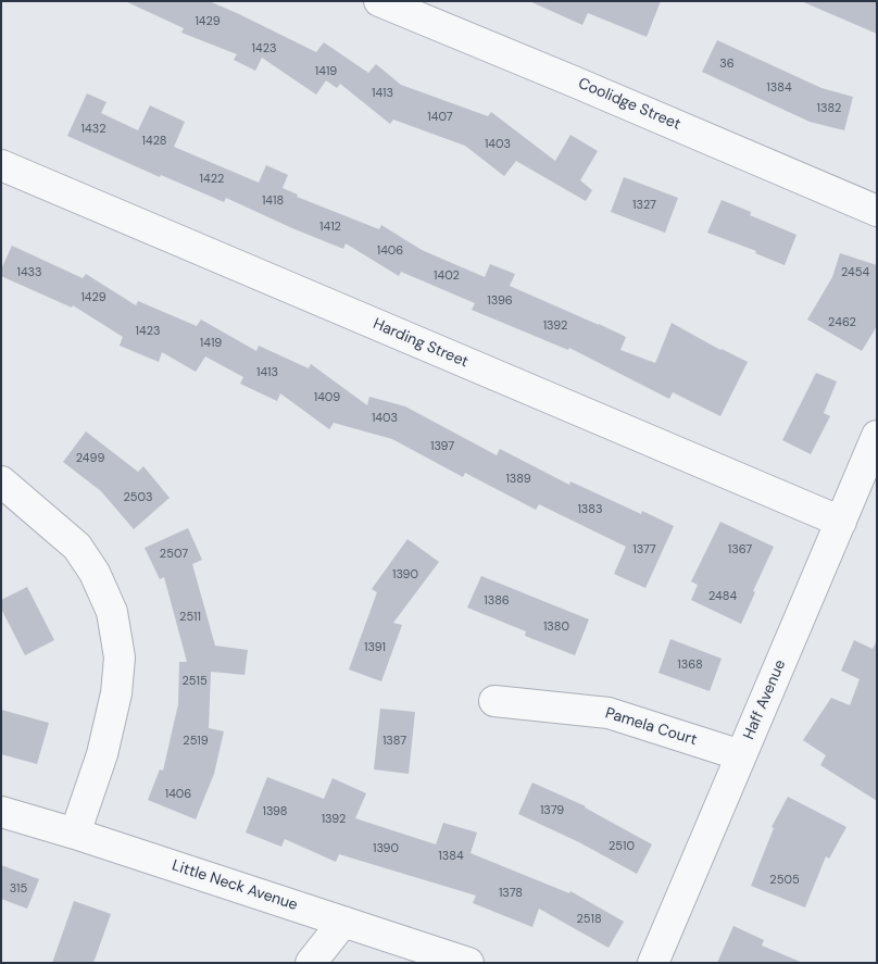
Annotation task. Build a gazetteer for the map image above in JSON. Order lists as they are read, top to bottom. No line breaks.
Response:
{"streets":{"street":["Coolidge Street","Harding Street","Haff Avenue","Pamela Court","Little Neck Avenue"]},"crossings":[["Harding Street","Haff Avenue"],["Haff Avenue","Pamela Court"]],"house_numbers":["1429","1423","36","1419","1384","1413","1382","1407","1432","1428","1403","1422","1418","1327","1412","1406","1433","2454","1402","1429","1396","2462","1392","1423","1419","1413","1409","1403","1397","2499","1389","2503","1383","1377","1367","2507","1390","2484","1386","2511","1380","1391","1368","2515","2519","1387","1406","1379","1398","1392","2510","1390","1384","2505","315","1378","2518"]}
